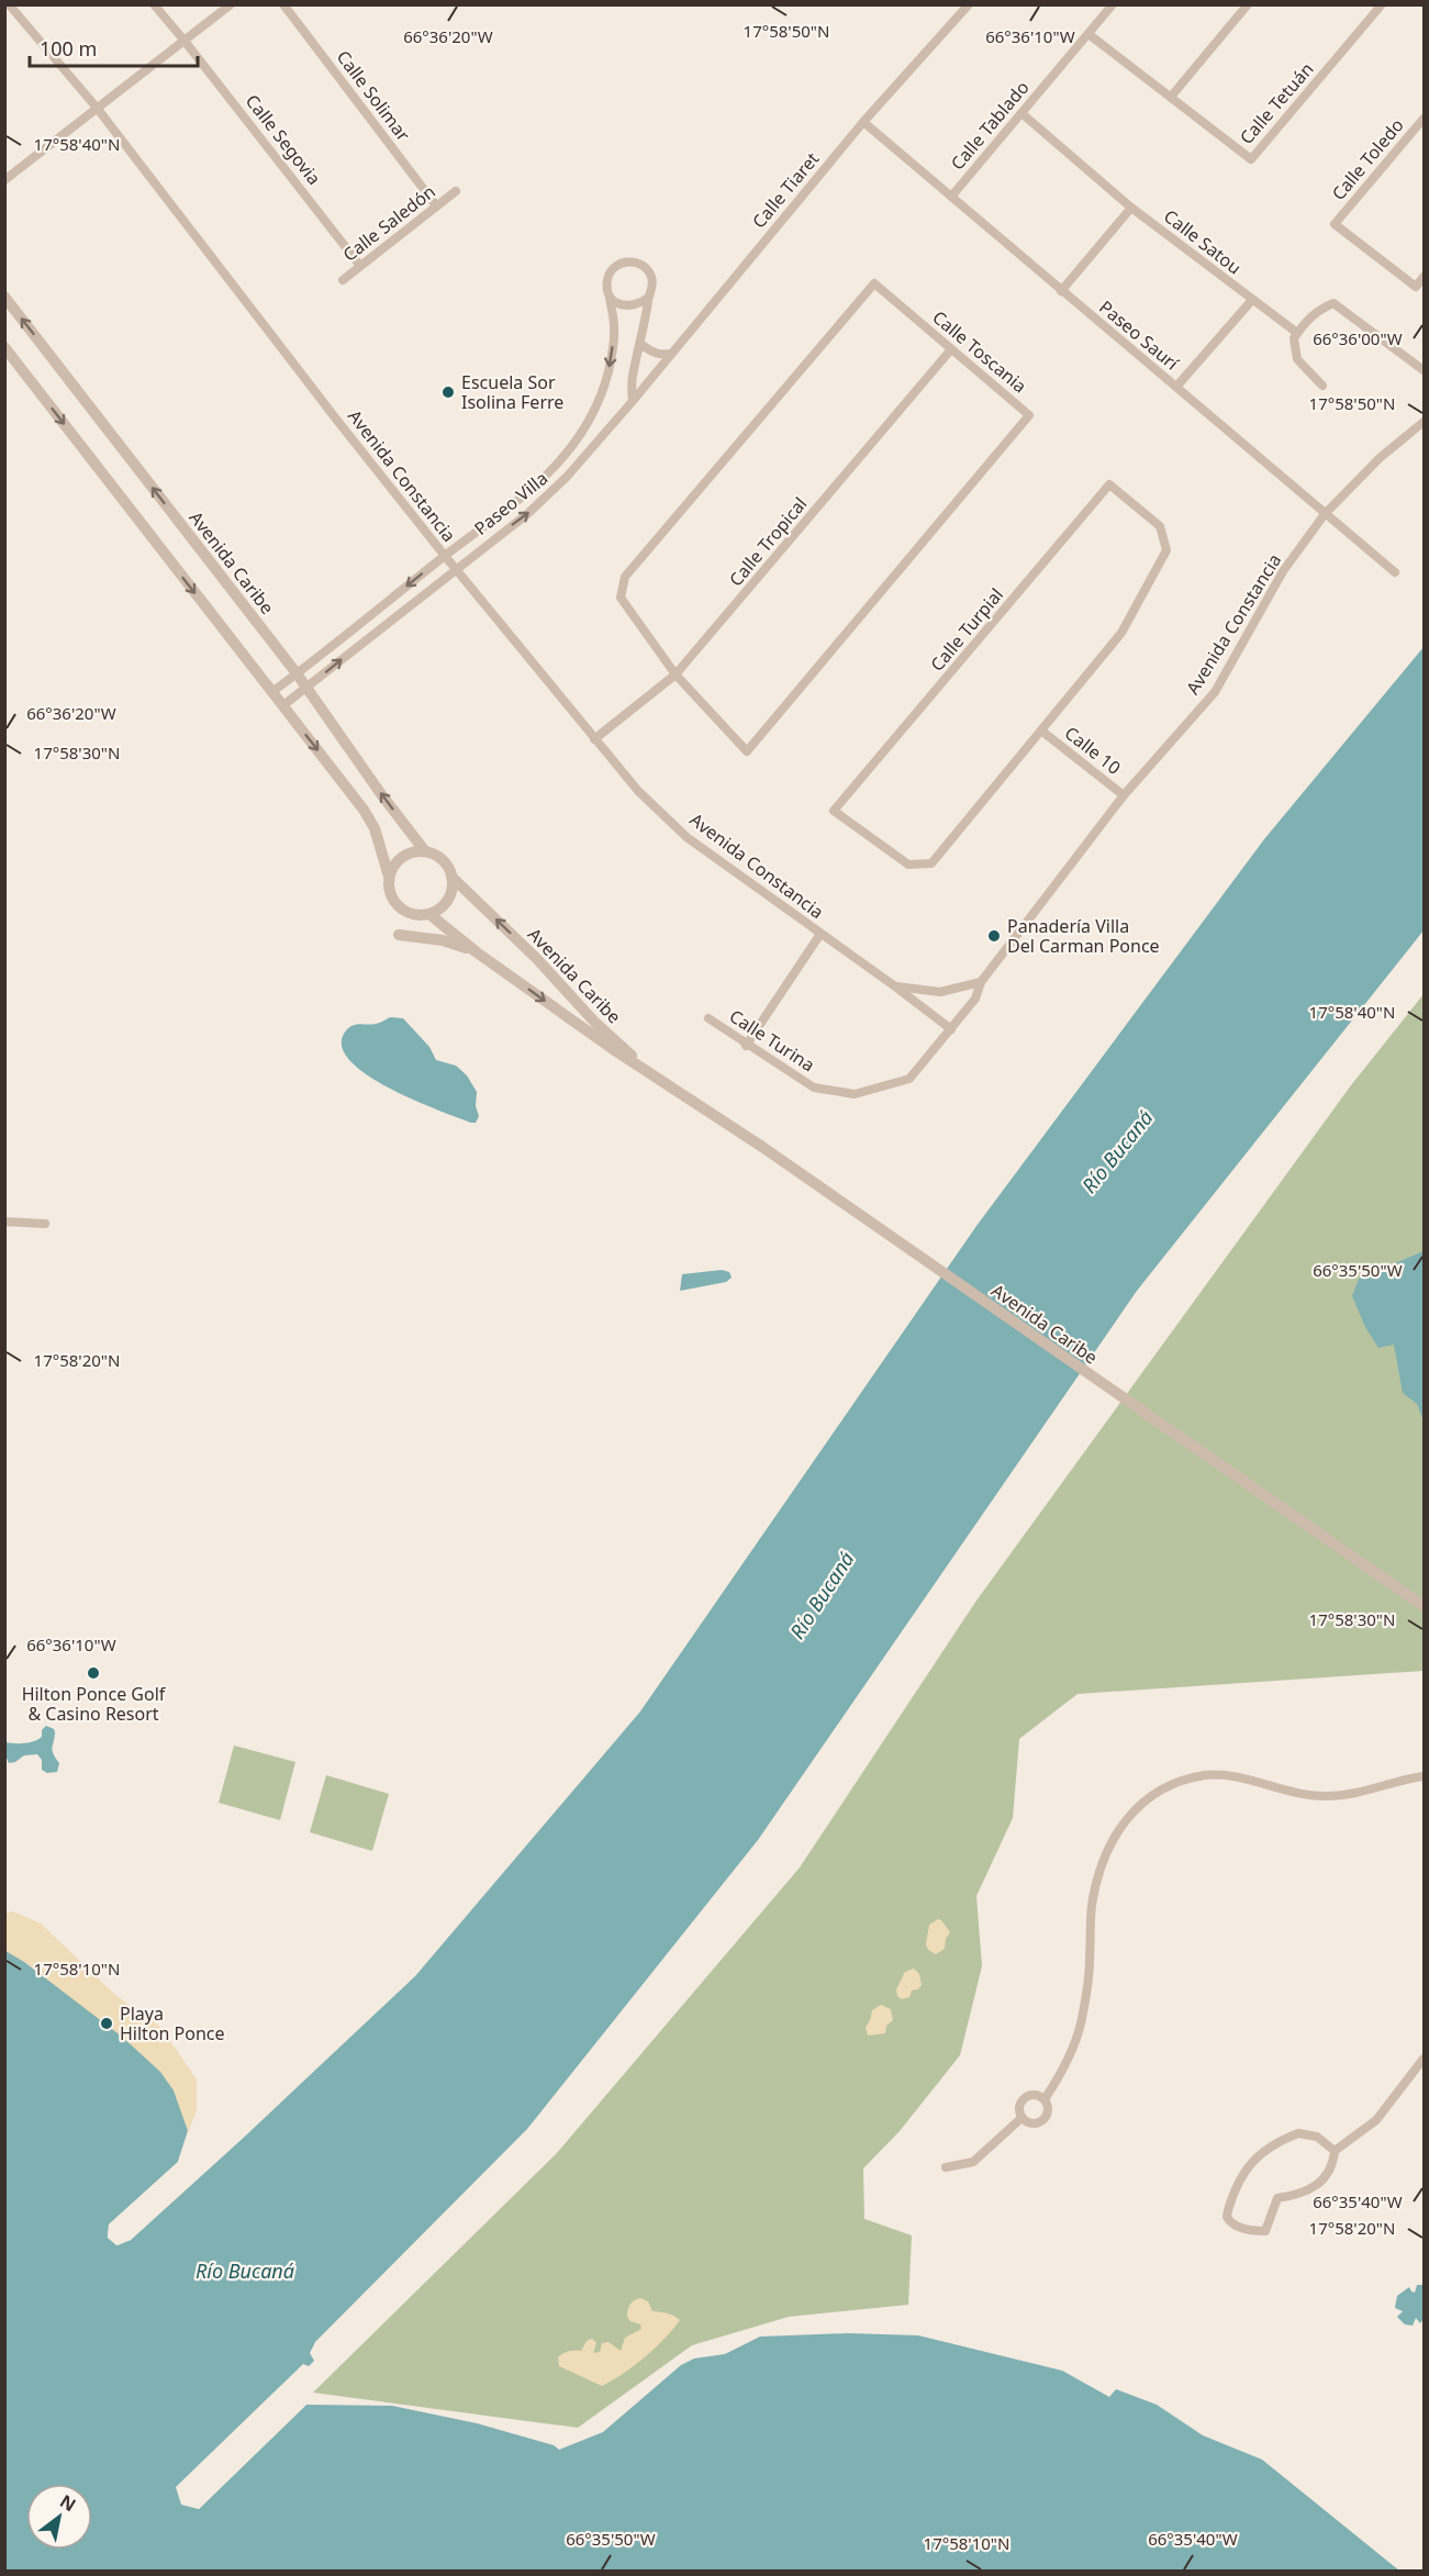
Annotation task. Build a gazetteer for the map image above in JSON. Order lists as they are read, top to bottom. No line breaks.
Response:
{"streets":{"street":["Calle Solimar","Calle Tetuán","Calle Tablado","Calle Segovia","Calle Toledo","Calle Tiaret","Calle Saledón","Calle Satou","Paseo Saurí","Calle Toscania","Avenida Constancia","Paseo Villa","Calle Tropical","Avenida Caribe","Calle Turpial","Calle 10","Calle Turina"]},"crossings":[["Calle Solimar","Calle Saledón"],["Calle Tetuán","Calle Tablado"],["Calle Tablado","Calle Satou"],["Calle Tablado","Paseo Saurí"],["Calle Segovia","Calle Saledón"],["Calle Tiaret","Paseo Saurí"],["Calle Tiaret","Paseo Villa"],["Paseo Saurí","Avenida Constancia"],["Calle Toscania","Calle Tropical"],["Avenida Constancia","Paseo Villa"],["Avenida Constancia","Calle Tropical"],["Avenida Constancia","Calle 10"],["Avenida Constancia","Calle Turina"],["Paseo Villa","Avenida Caribe"],["Calle Turpial","Calle 10"]],"water":["Río Bucaná"],"places":["Escuela Sor Isolina Ferre","Panadería Villa Del Carman Ponce","Hilton Ponce Golf & Casino Resort","Playa Hilton Ponce"],"scale_bar":"100 m","north":"top right","coordinates":["17°58'50\"N","66°36'20\"W","66°36'10\"W","17°58'40\"N","66°36'00\"W","17°58'30\"N","66°35'50\"W","17°58'20\"N","17°58'10\"N","66°35'40\"W"]}
